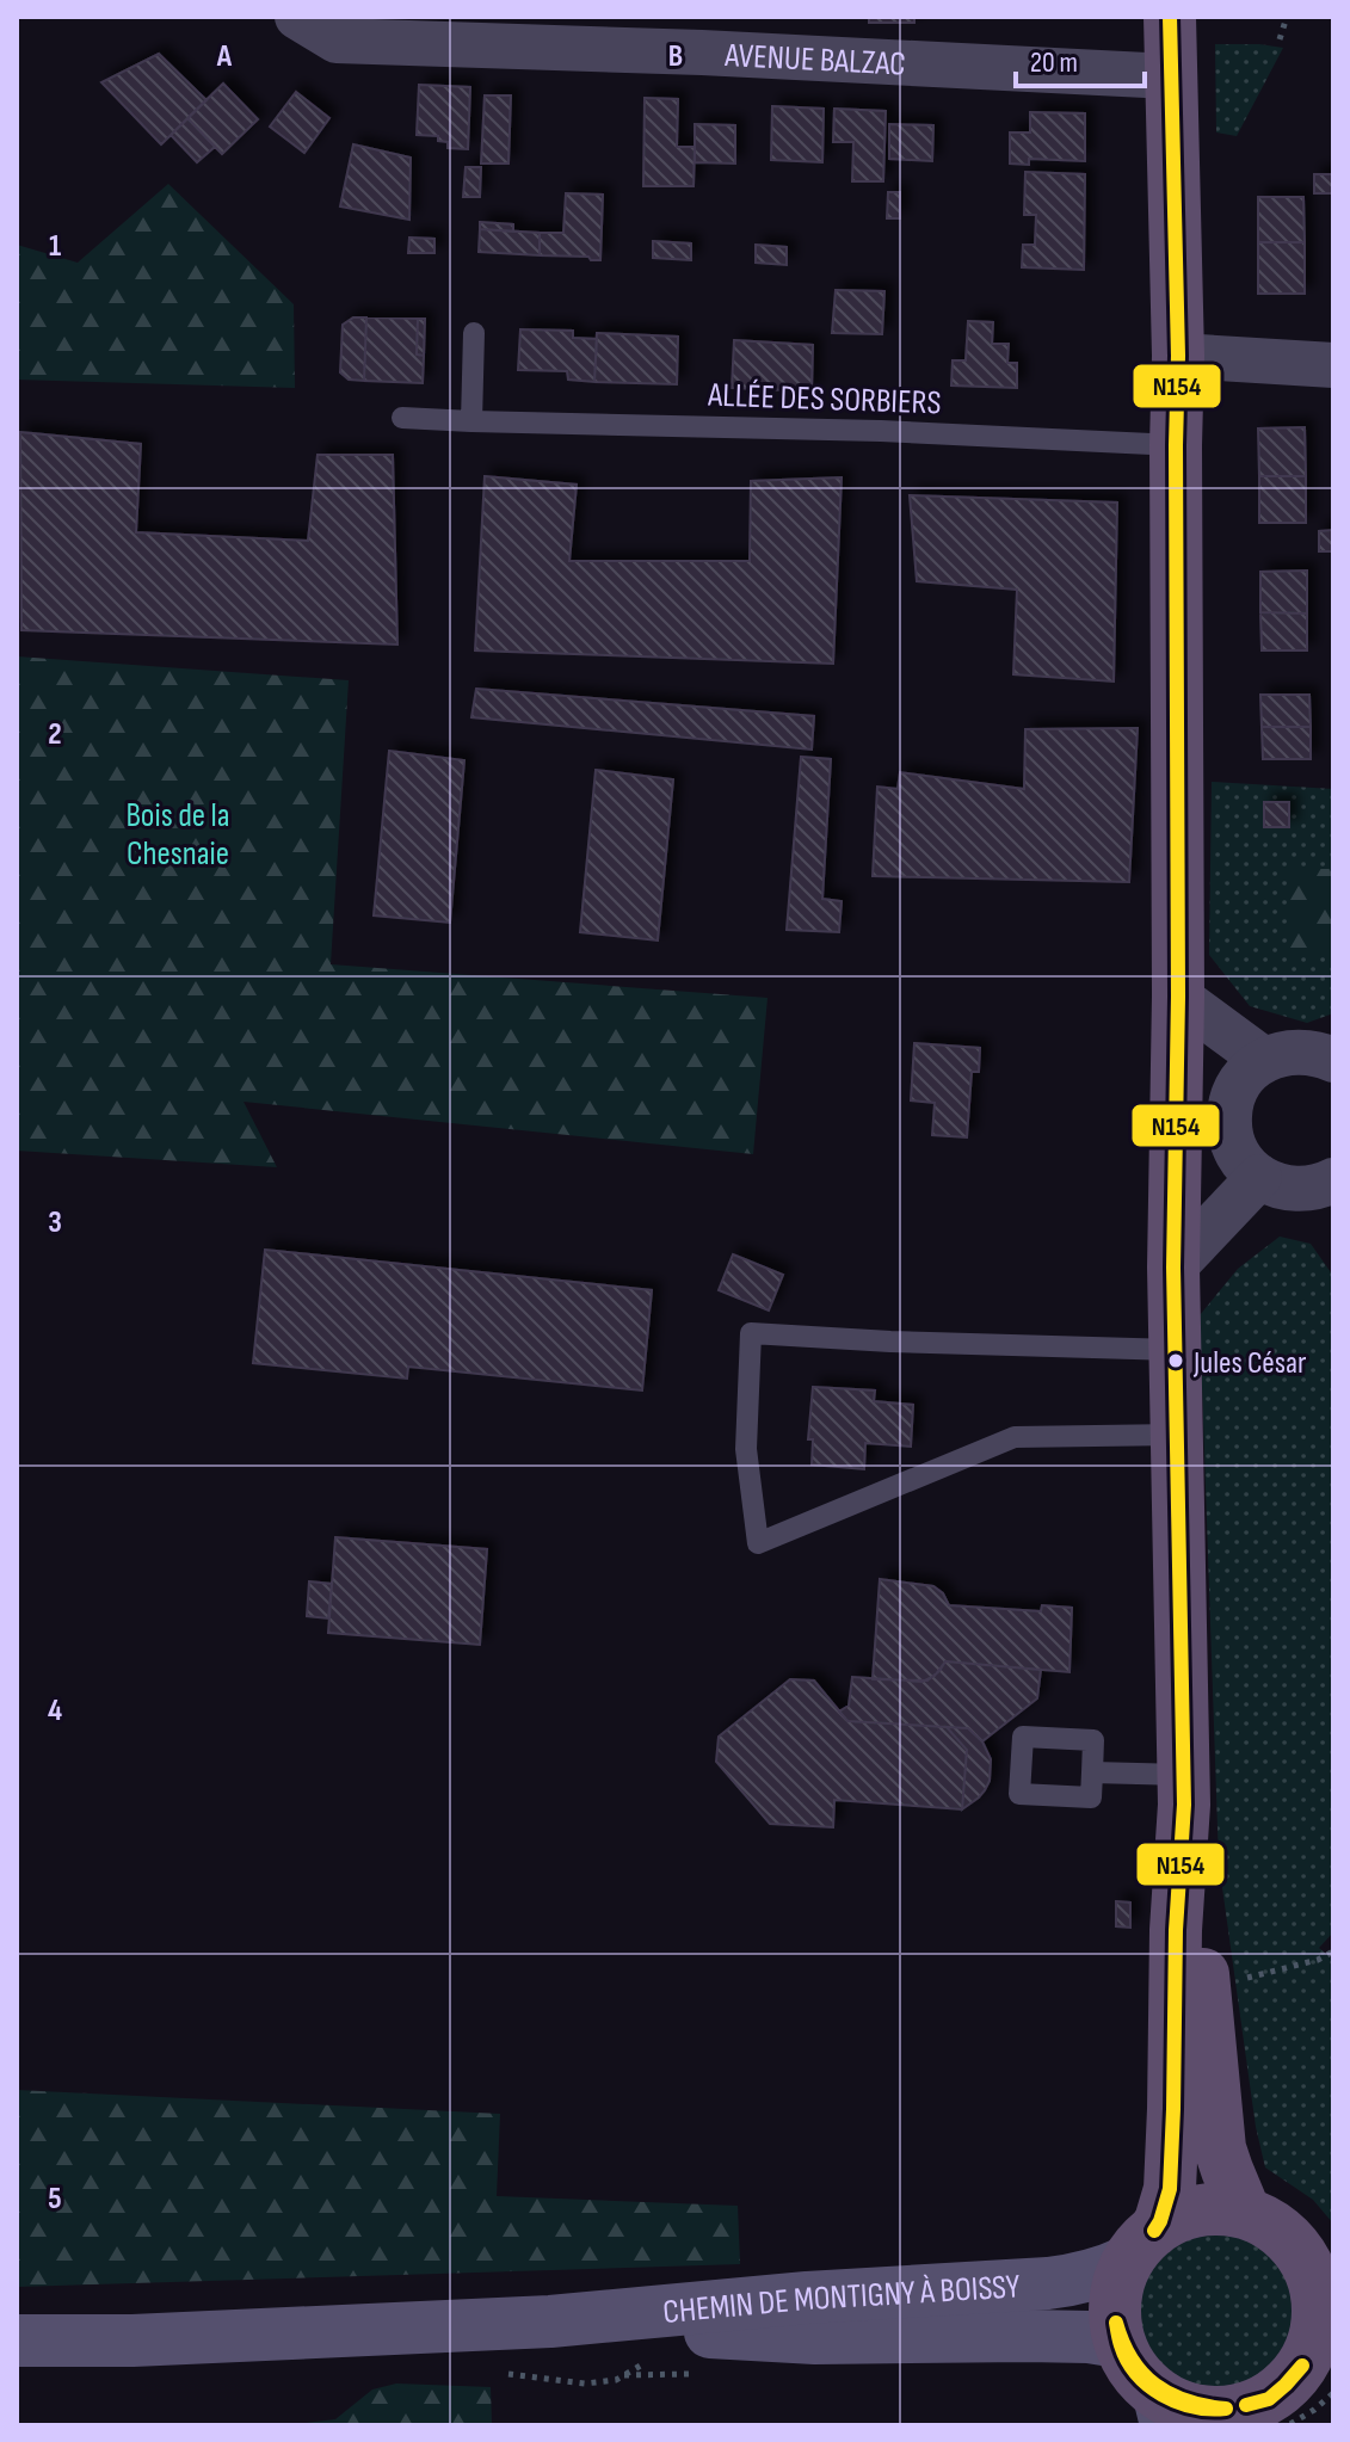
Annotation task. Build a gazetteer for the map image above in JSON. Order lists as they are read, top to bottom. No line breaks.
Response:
{"streets":{"main road":["CHEMIN DE MONTIGNY À BOISSY"],"street":["AVENUE BALZAC"],"lane":["ALLÉE DES SORBIERS"]},"parks":["Bois de la Chesnaie"],"places":["Jules César"],"lines":["transit line N154"],"scale_bar":"20 m","grid":{"columns":["A","B"],"rows":["1","2","3","4","5"]}}
